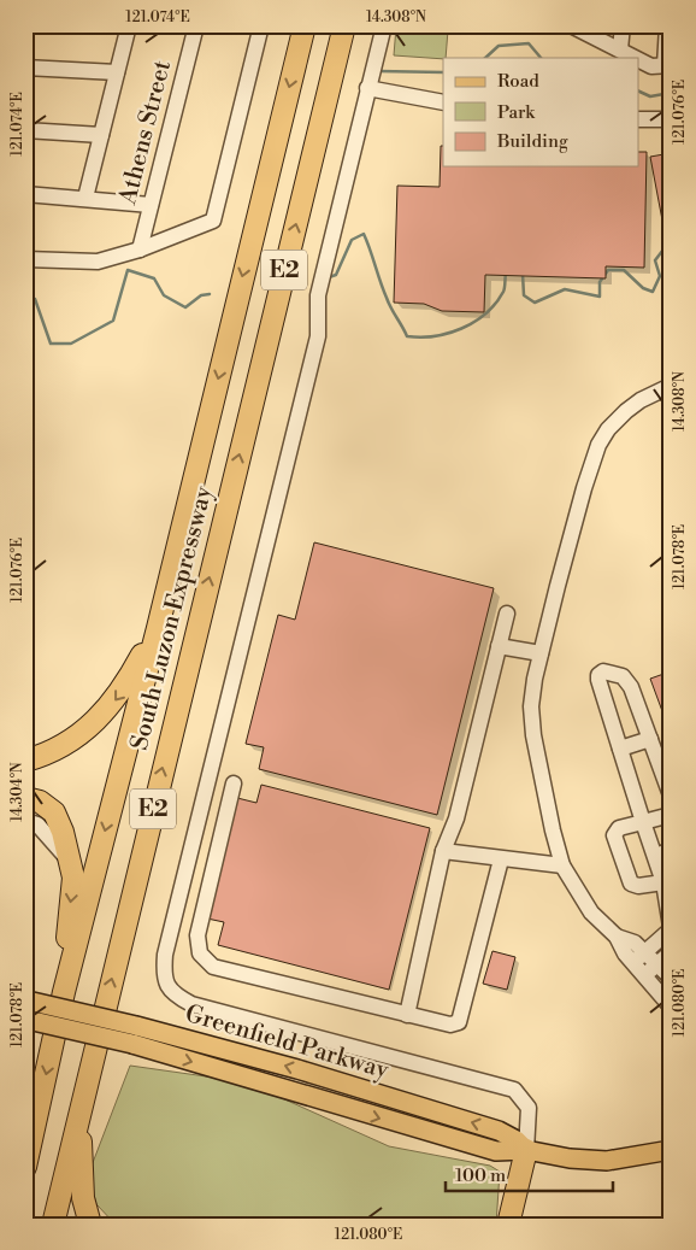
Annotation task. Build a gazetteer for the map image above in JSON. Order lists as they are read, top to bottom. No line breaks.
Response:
{"streets":{"highway":["E2","South Luzon Expressway"],"main road":["Greenfield Parkway"],"street":["Athens Street"]},"legend":["Road","Park","Building"],"scale_bar":"100 m","coordinates":["121.074°E","14.308°N","121.076°E","121.078°E","14.304°N","121.080°E"]}
